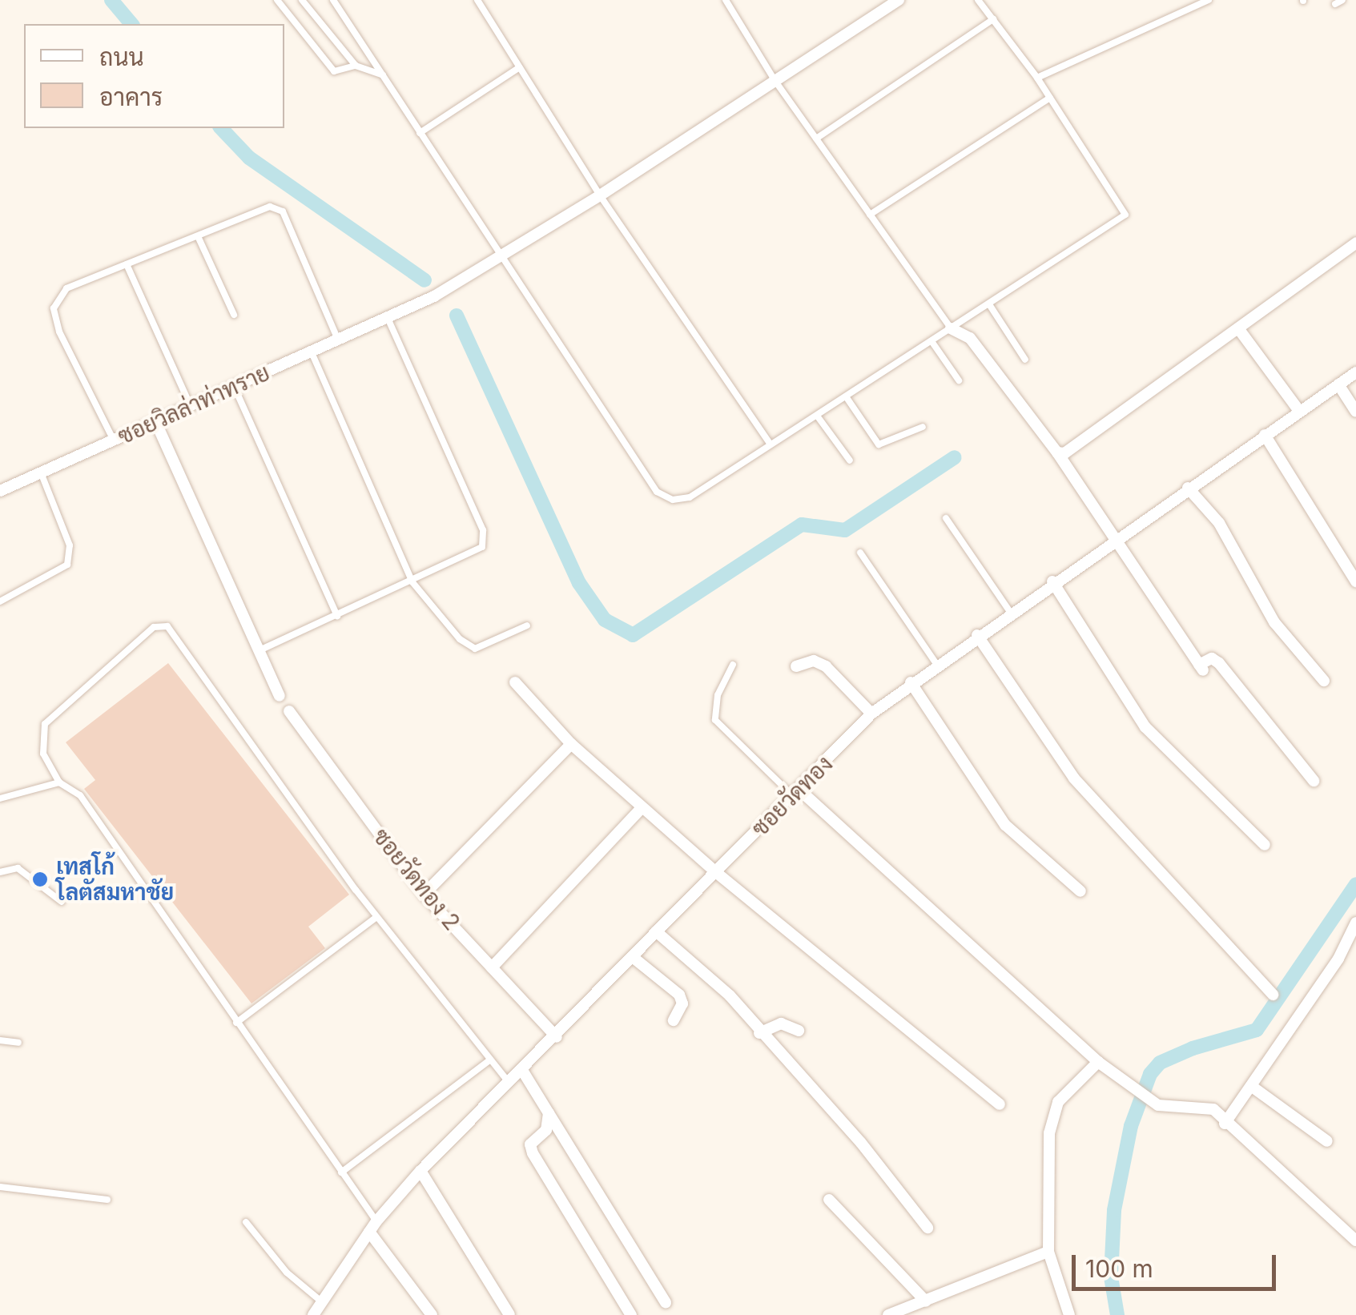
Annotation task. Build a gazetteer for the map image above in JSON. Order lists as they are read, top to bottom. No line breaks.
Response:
{"streets":{"street":["ซอยวิลล่าท่าทราย","ซอยวัดทอง","ซอยวัดทอง 2"]},"crossings":[["ซอยวัดทอง","ซอยวัดทอง 2"]],"places":["เทสโก้ โลตัสมหาชัย"],"legend":["ถนน","อาคาร"],"scale_bar":"100 m"}
